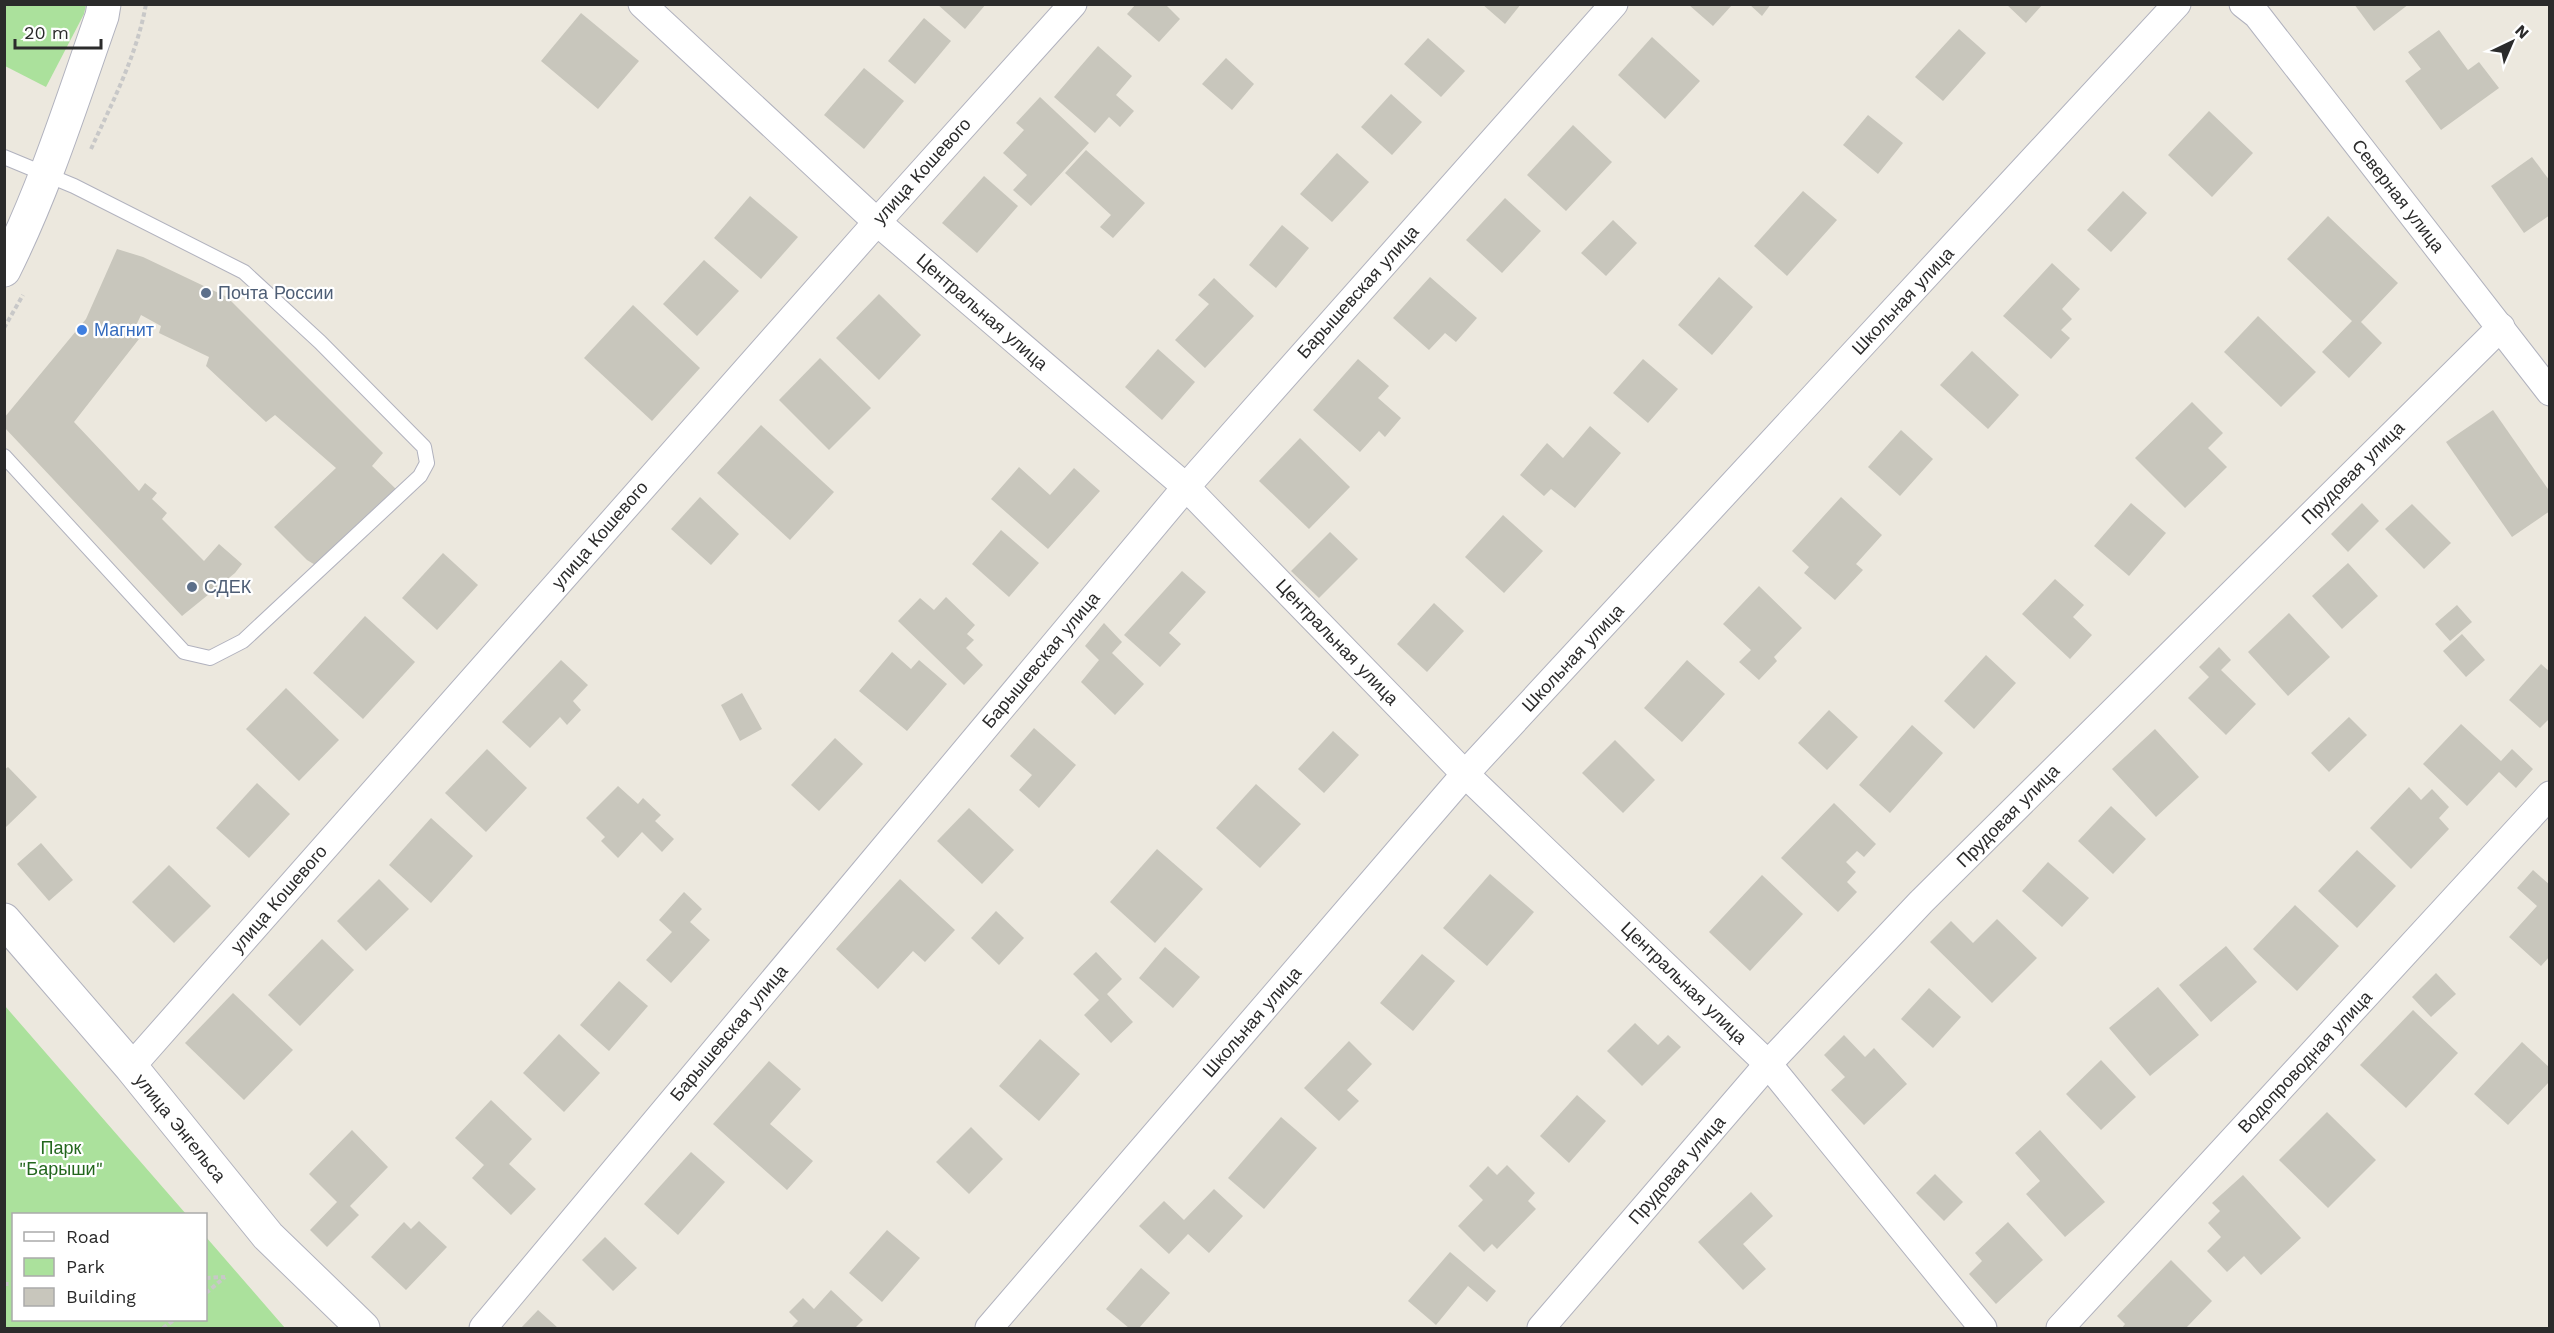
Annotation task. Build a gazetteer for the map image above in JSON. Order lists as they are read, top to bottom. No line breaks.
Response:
{"streets":{"street":["улица Кошевого","Северная улица","Барышевская улица","Школьная улица","Центральная улица","Прудовая улица","Водопроводная улица","улица Энгельса"]},"crossings":[["улица Кошевого","Центральная улица"],["улица Кошевого","улица Энгельса"],["Северная улица","Прудовая улица"],["Барышевская улица","Центральная улица"],["Школьная улица","Центральная улица"],["Центральная улица","Прудовая улица"]],"parks":["Парк \"Барыши\""],"places":["Почта России","Магнит","СДЕК"],"legend":["Road","Park","Building"],"scale_bar":"20 m","north":"top right"}
